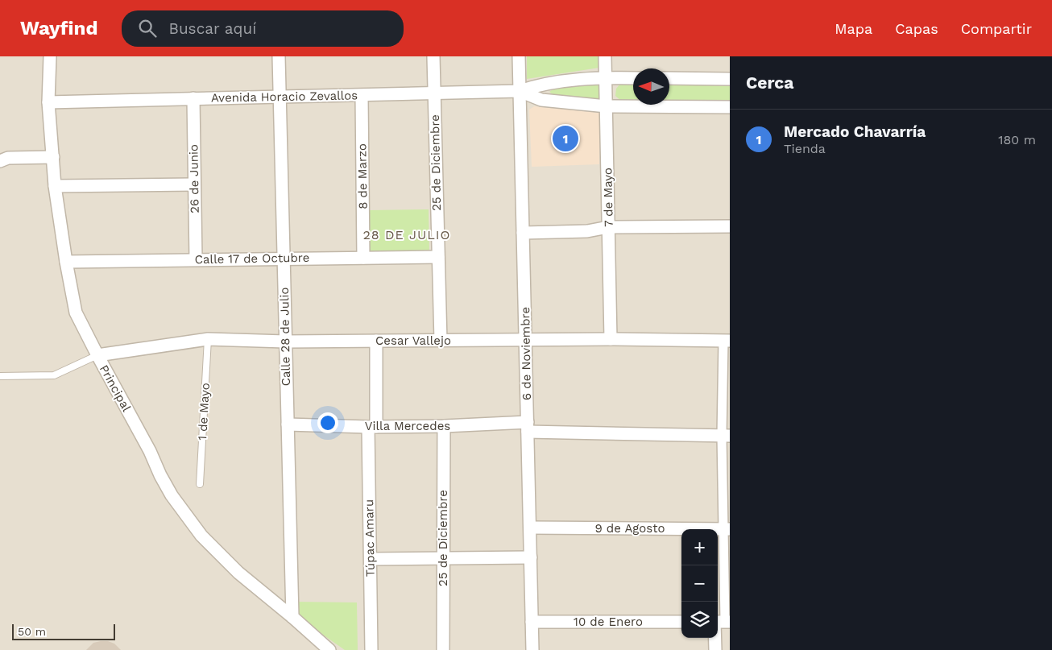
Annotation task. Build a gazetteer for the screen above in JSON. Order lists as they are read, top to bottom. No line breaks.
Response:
{"streets":{"street":["Avenida Horacio Zevallos","25 de Diciembre","8 de Marzo","26 de Junio","7 de Mayo","Calle 17 de Octubre","Calle 28 de Julio","Cesar Vallejo","6 de Noviembre","Principal","Villa Mercedes","9 de Agosto","Túpac Amaru","10 de Enero"],"lane":["1 de Mayo"]},"crossings":[["Avenida Horacio Zevallos","25 de Diciembre"],["Avenida Horacio Zevallos","8 de Marzo"],["Avenida Horacio Zevallos","26 de Junio"],["Avenida Horacio Zevallos","7 de Mayo"],["Avenida Horacio Zevallos","Calle 28 de Julio"],["Avenida Horacio Zevallos","6 de Noviembre"],["Avenida Horacio Zevallos","Principal"],["25 de Diciembre","Calle 17 de Octubre"],["25 de Diciembre","Cesar Vallejo"],["25 de Diciembre","Villa Mercedes"],["8 de Marzo","Calle 17 de Octubre"],["26 de Junio","Calle 17 de Octubre"],["7 de Mayo","Cesar Vallejo"],["Calle 17 de Octubre","Calle 28 de Julio"],["Calle 17 de Octubre","Principal"],["Calle 28 de Julio","Cesar Vallejo"],["Calle 28 de Julio","Principal"],["Calle 28 de Julio","Villa Mercedes"],["Cesar Vallejo","6 de Noviembre"],["Cesar Vallejo","Principal"],["Cesar Vallejo","1 de Mayo"],["Cesar Vallejo","Túpac Amaru"],["6 de Noviembre","Villa Mercedes"],["6 de Noviembre","9 de Agosto"],["6 de Noviembre","10 de Enero"],["Villa Mercedes","Túpac Amaru"]],"districts":["28 DE JULIO"],"scale_bar":"50 m","north":"left","page":{"header":"Wayfind","search":"Buscar aquí","nav":["Mapa","Capas","Compartir"],"heading":"Cerca","list":[{"mark":"1","name":"Mercado Chavarría","note":"Tienda","value":"180 m"}],"pins":"1","map_buttons":["+","−"],"scale":"50 m"}}
